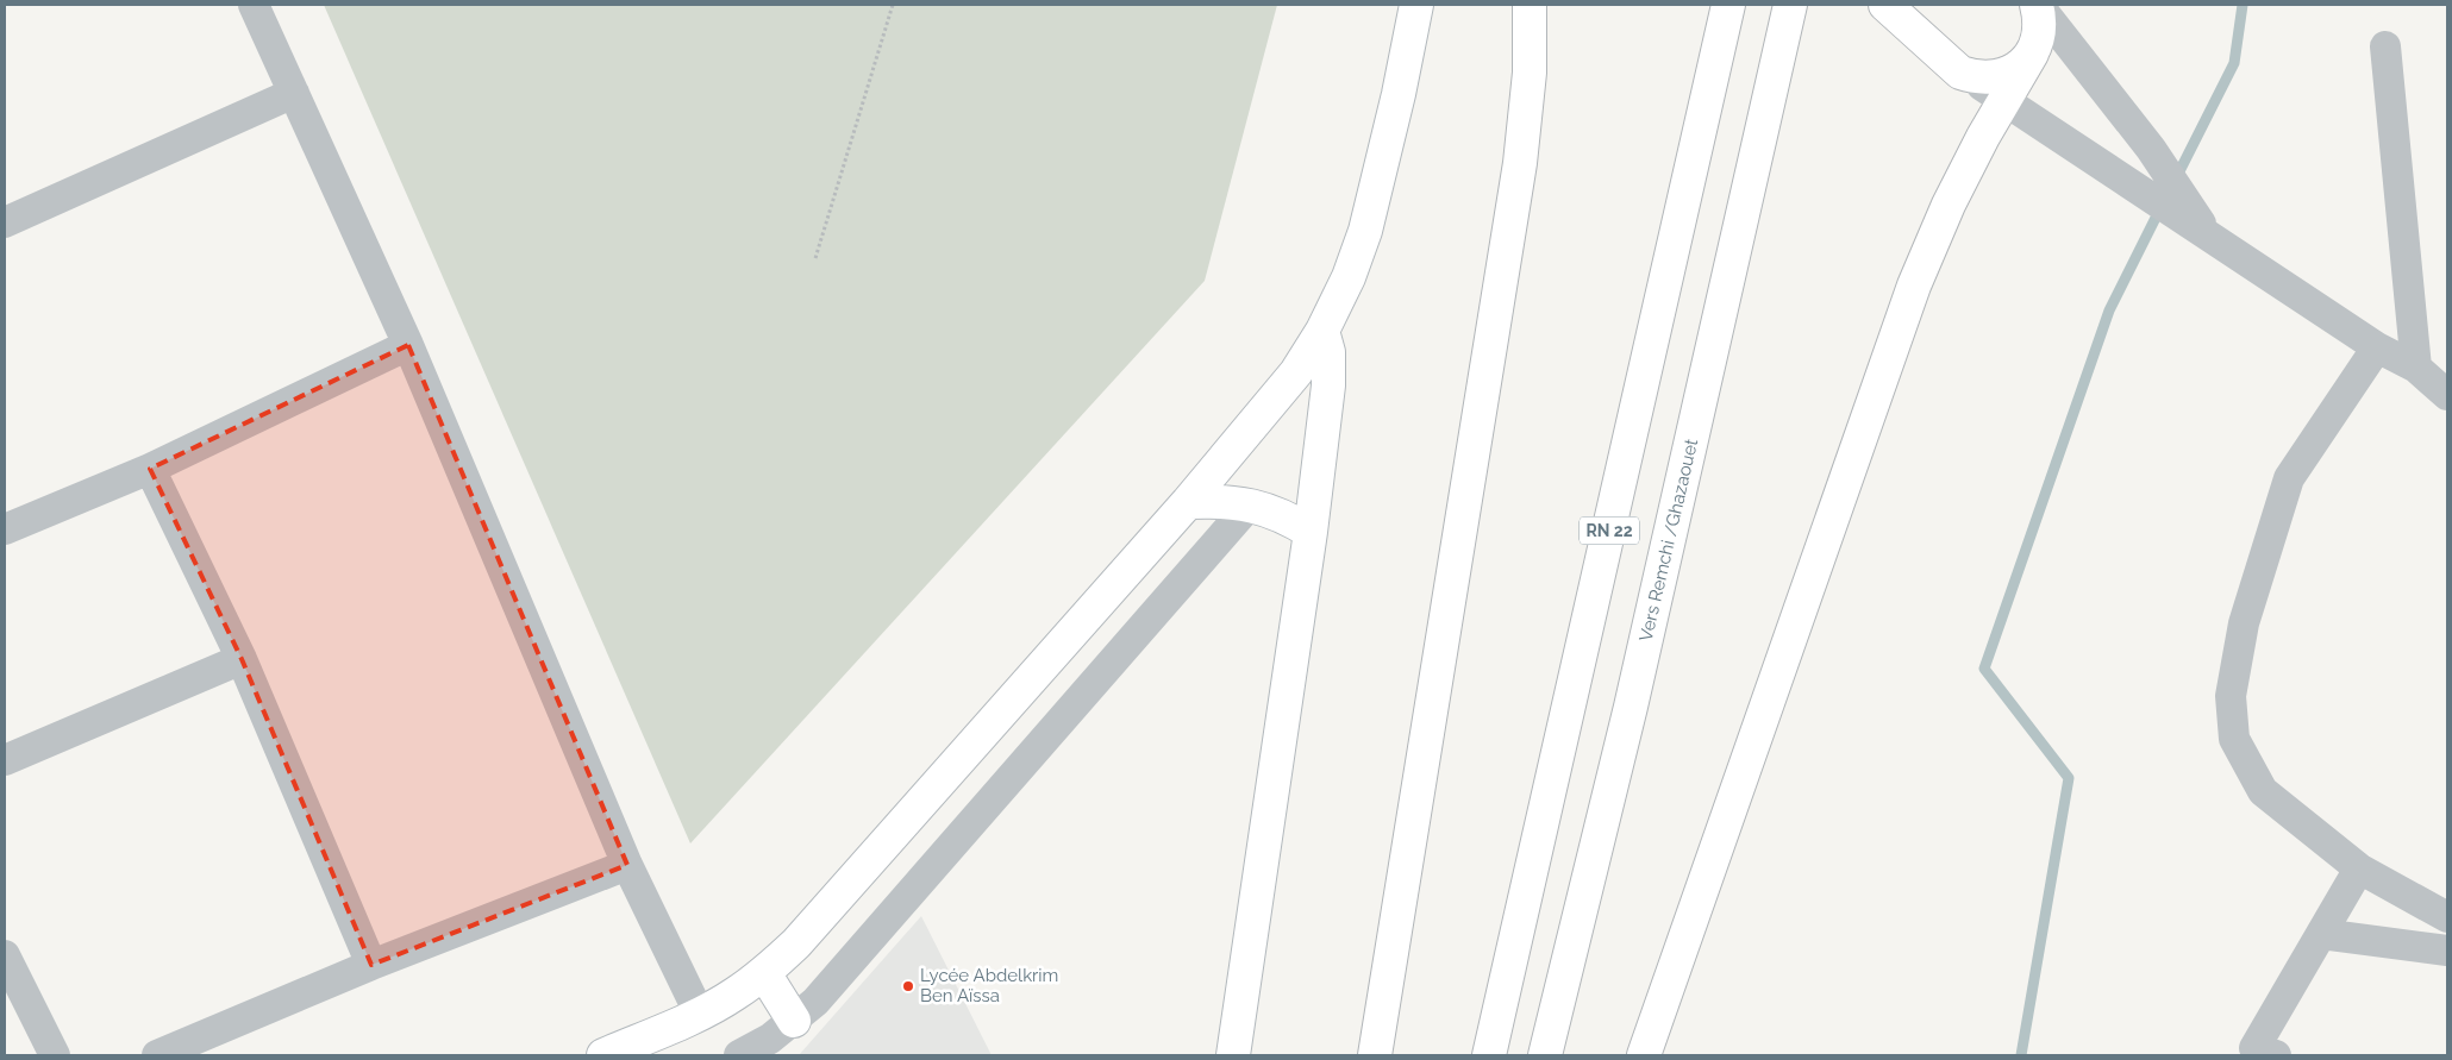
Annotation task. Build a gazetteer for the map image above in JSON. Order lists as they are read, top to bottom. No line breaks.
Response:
{"streets":{"main road":["RN 22","Vers Remchi /Ghazaouet"]},"places":["Lycée Abdelkrim Ben Aïssa"]}
